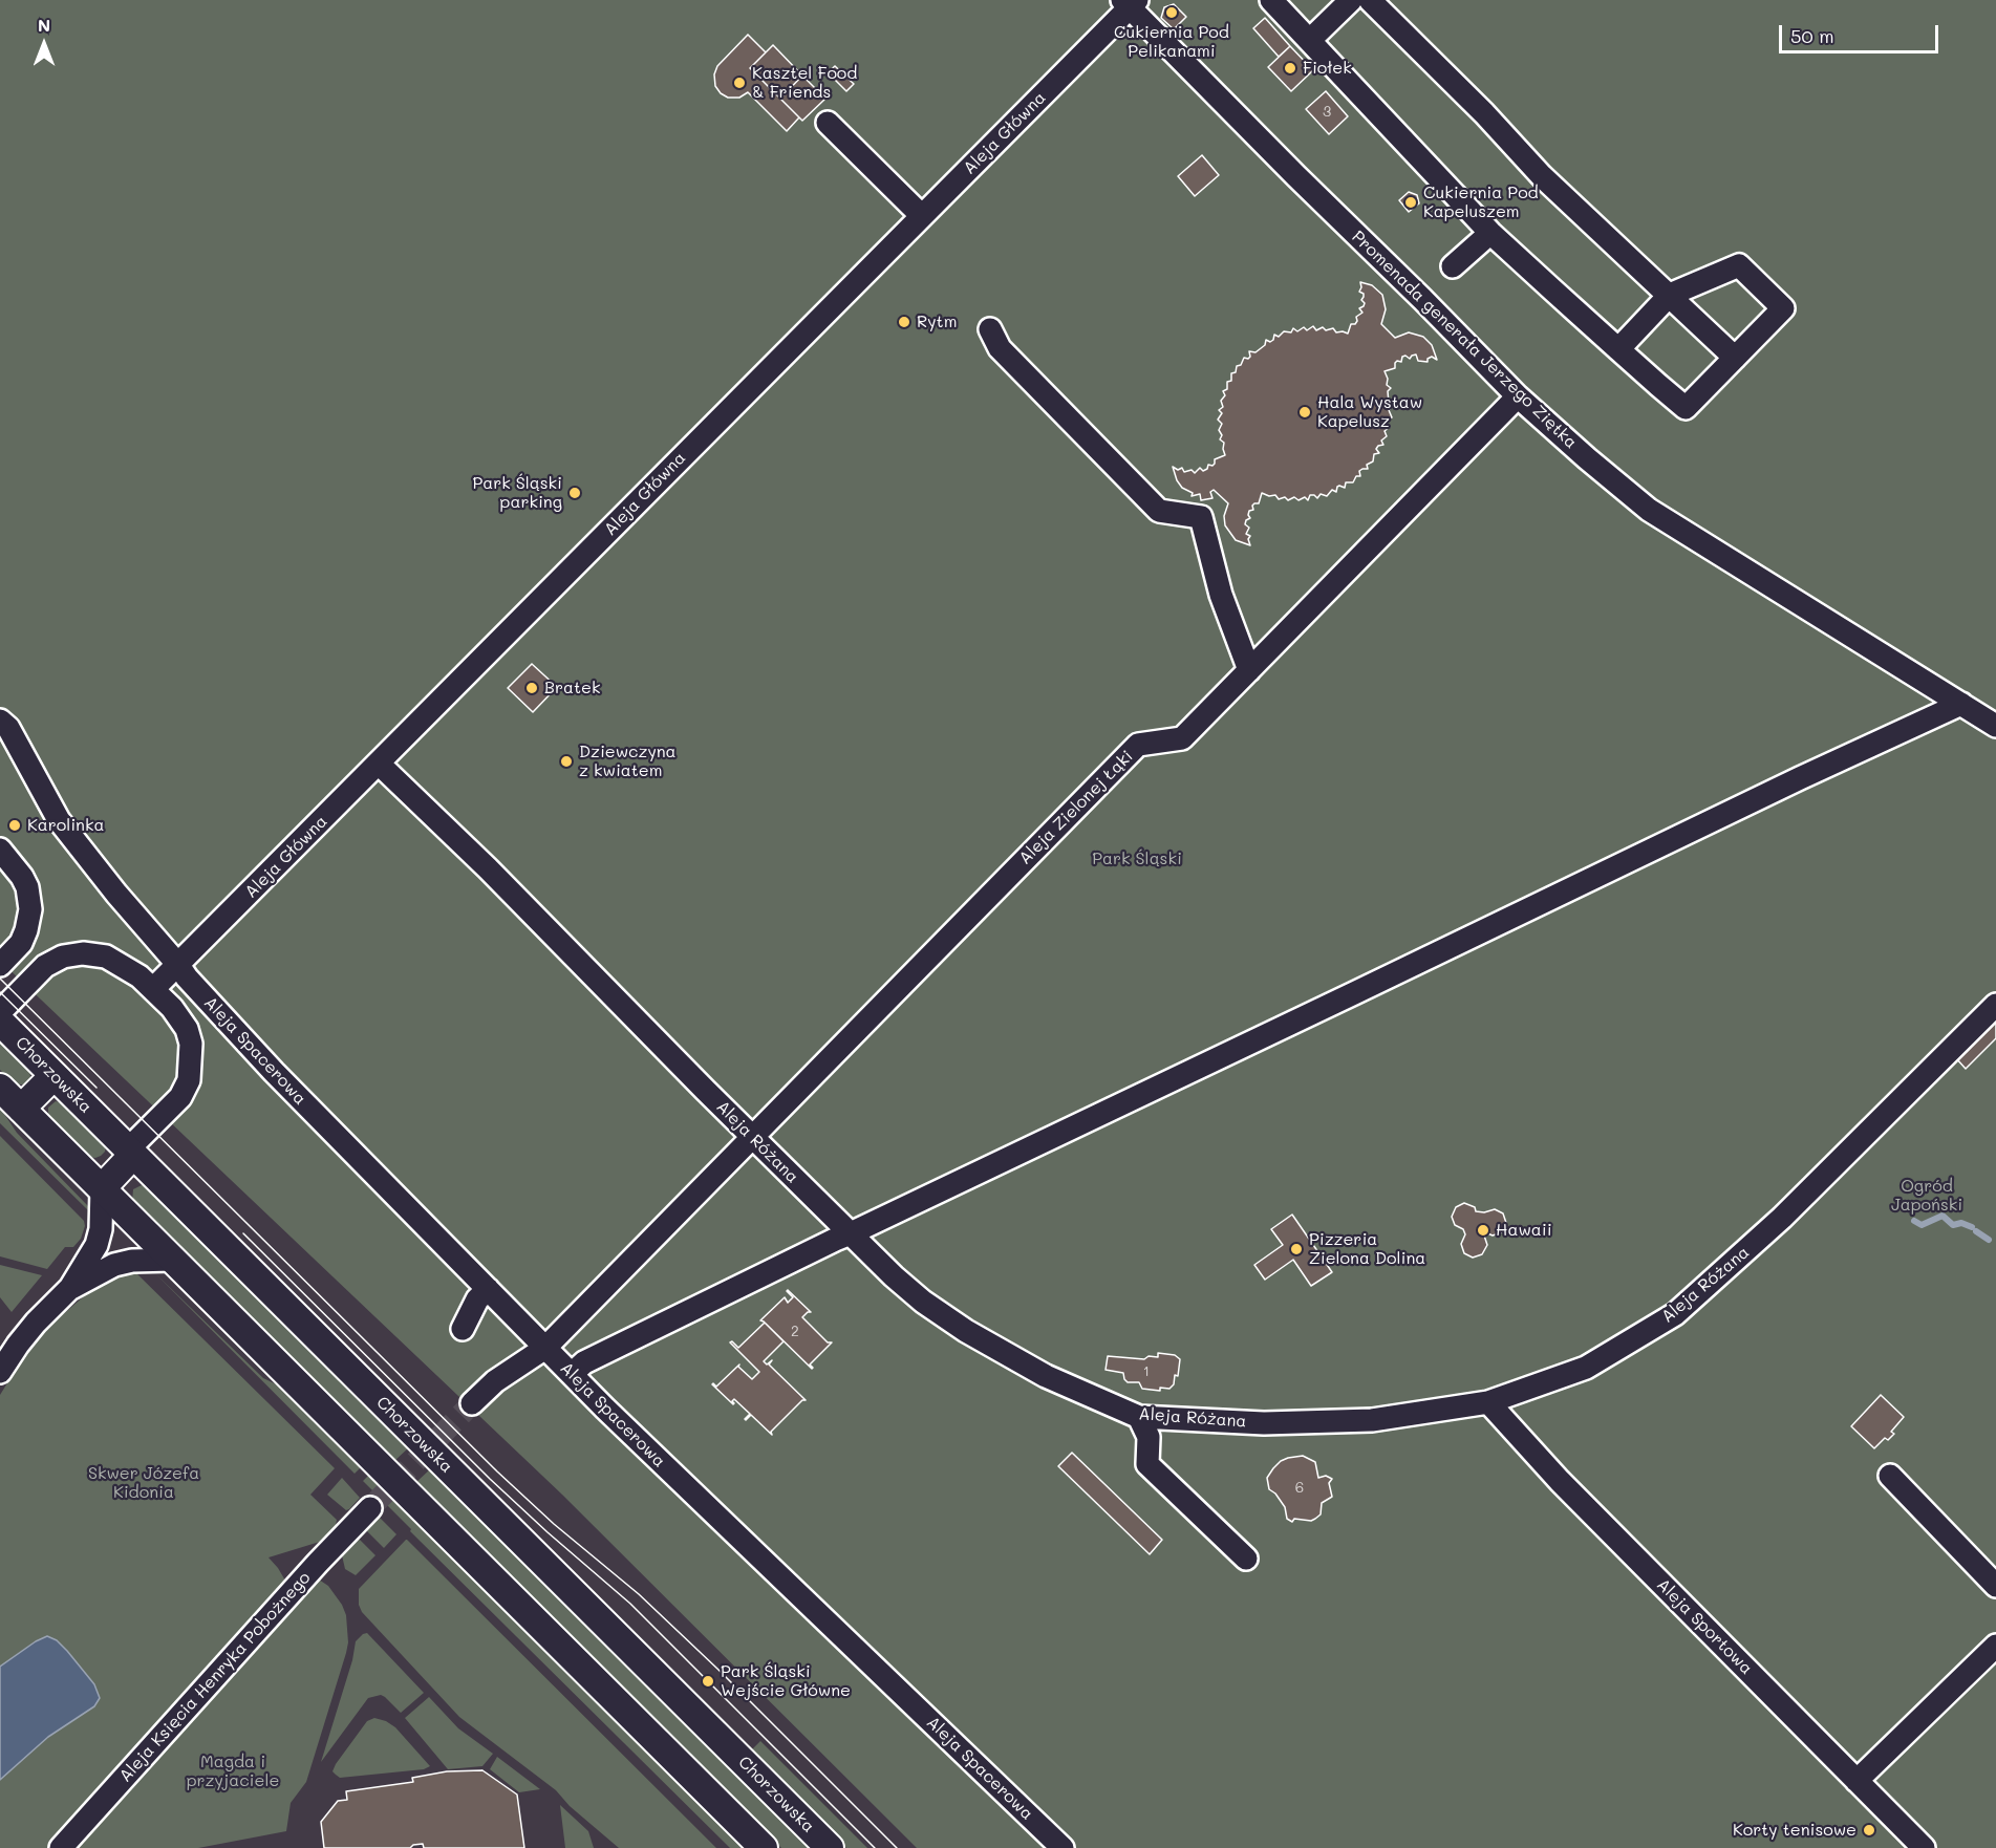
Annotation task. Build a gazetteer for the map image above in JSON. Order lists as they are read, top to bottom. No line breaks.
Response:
{"streets":{"main road":["Chorzowska"],"street":["Aleja Główna","Promenada generała Jerzego Ziętka","Aleja Zielonej Łąki","Aleja Spacerowa","Aleja Różana","Aleja Sportowa","Aleja Księcia Henryka Pobożnego"]},"crossings":[["Aleja Główna","Promenada generała Jerzego Ziętka"],["Aleja Główna","Aleja Spacerowa"],["Aleja Główna","Aleja Różana"],["Promenada generała Jerzego Ziętka","Aleja Zielonej Łąki"],["Aleja Zielonej Łąki","Aleja Spacerowa"],["Aleja Zielonej Łąki","Aleja Różana"],["Aleja Różana","Aleja Sportowa"]],"parks":["Park Śląski","Ogród Japoński","Skwer Józefa Kidonia","Magda i przyjaciele"],"places":["Cukiernia Pod Pelikanami","Fiołek","Kasztel Food & Friends","Cukiernia Pod Kapeluszem","Rytm","Hala Wystaw Kapelusz","Park Śląski parking","Bratek","Dziewczyna z kwiatem","Karolinka","Hawaii","Pizzeria Zielona Dolina","Park Śląski Wejście Główne","Korty tenisowe"],"house_numbers":["3","2","1","6"],"scale_bar":"50 m","north":"top"}
